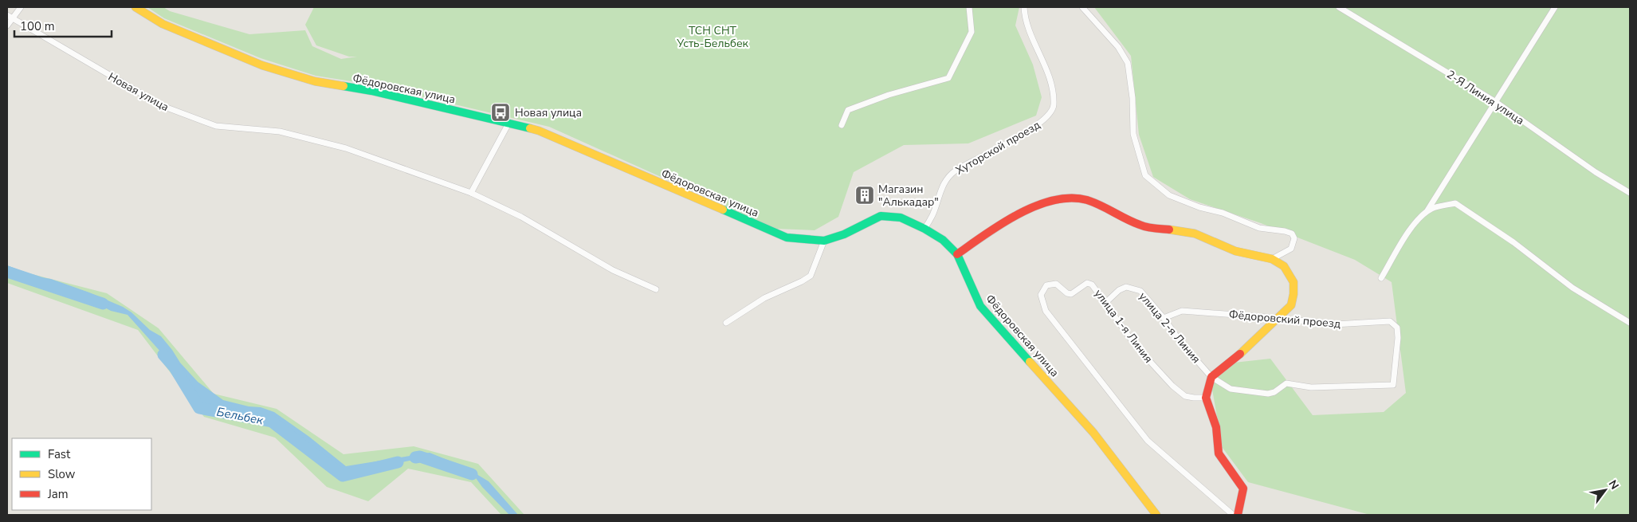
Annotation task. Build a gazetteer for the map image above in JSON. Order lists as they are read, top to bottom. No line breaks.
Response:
{"streets":{"street":["Фёдоровская улица","Новая улица","2-Я Линия улица","Хуторской проезд","Фёдоровский проезд","улица 1-я Линия","улица 2-я Линия"]},"crossings":[["Фёдоровская улица","Хуторской проезд"],["Фёдоровский проезд","улица 2-я Линия"],["улица 1-я Линия","улица 2-я Линия"]],"water":["Бельбек"],"parks":["ТСН СНТ Усть-Бельбек"],"places":{"bus stop":["Новая улица"],"building":["Магазин \"Алькадар\""]},"legend":["Fast","Slow","Jam"],"scale_bar":"100 m","north":"top right"}
